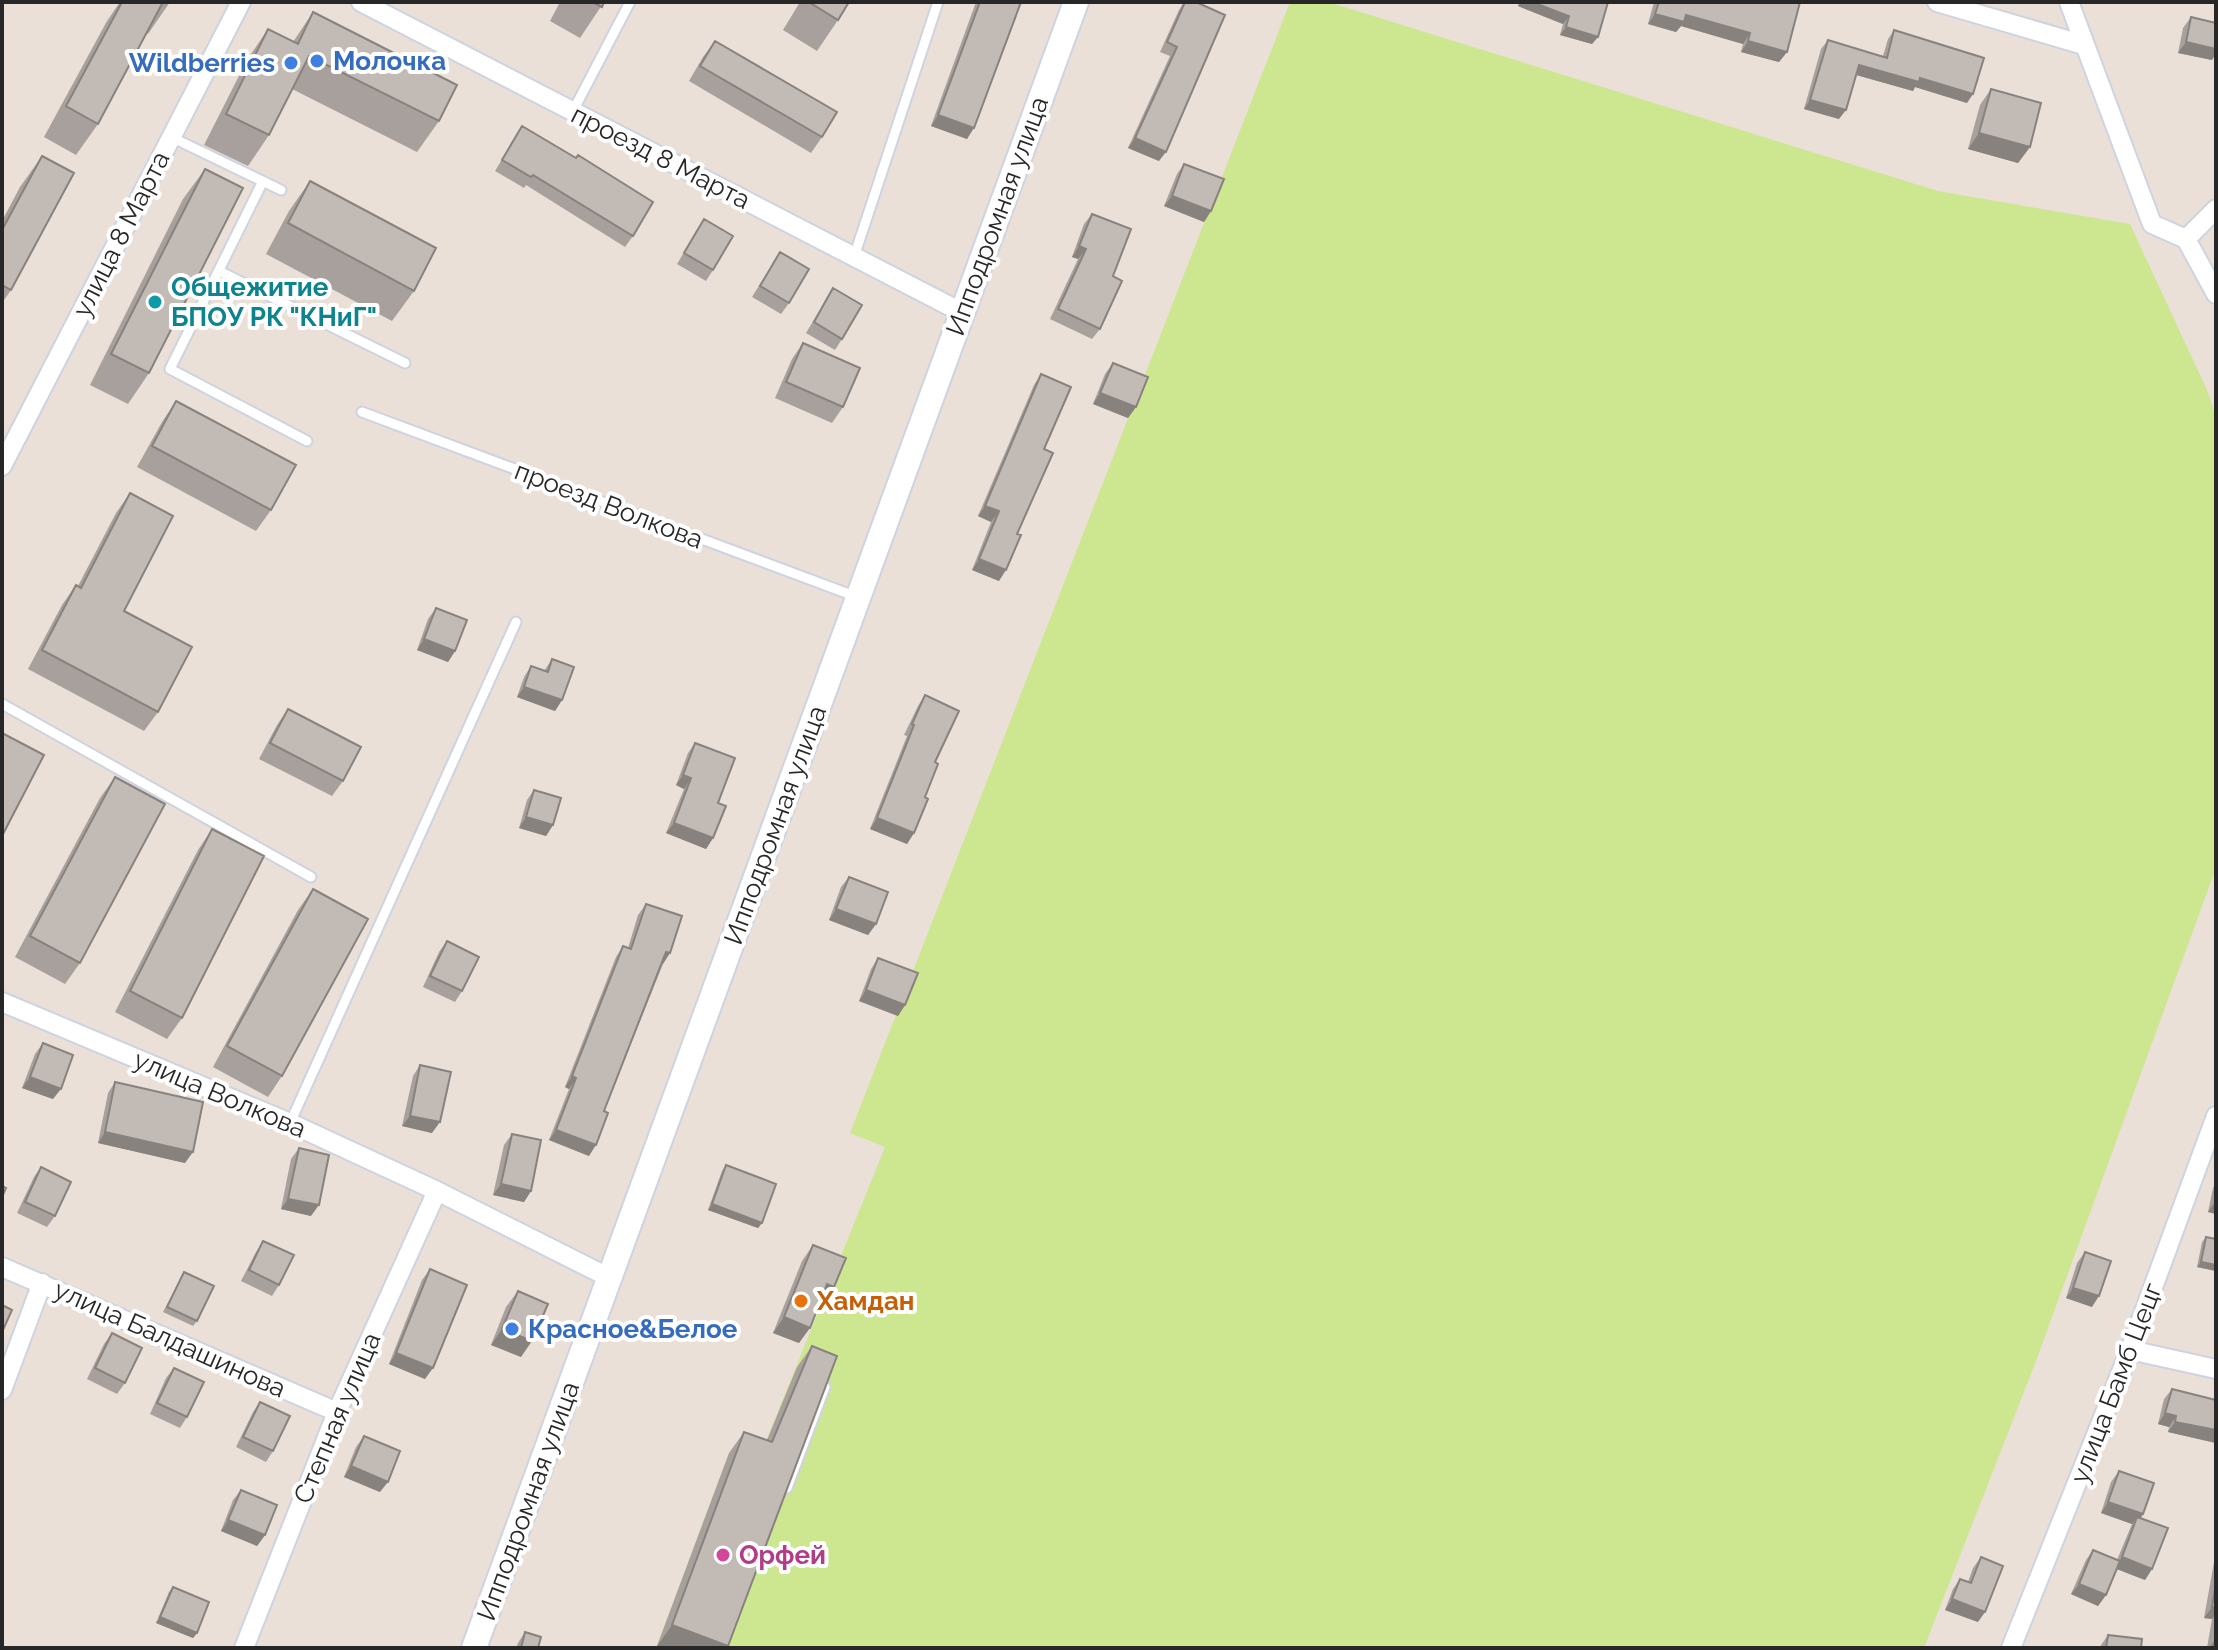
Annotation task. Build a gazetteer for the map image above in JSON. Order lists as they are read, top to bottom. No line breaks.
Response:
{"streets":{"main road":["Ипподромная улица"],"street":["проезд 8 Марта","улица 8 Марта","улица Волкова","улица Балдашинова","улица Бамб Цецг","Степная улица"],"lane":["проезд Волкова"]},"crossings":[["проезд 8 Марта","Ипподромная улица"],["Ипподромная улица","проезд Волкова"],["улица Волкова","Степная улица"],["улица Балдашинова","Степная улица"]],"places":["Молочка","Wildberries","Общежитие БПОУ РК \"КНиГ\"","Хамдан","Красное&Белое","Орфей"]}
